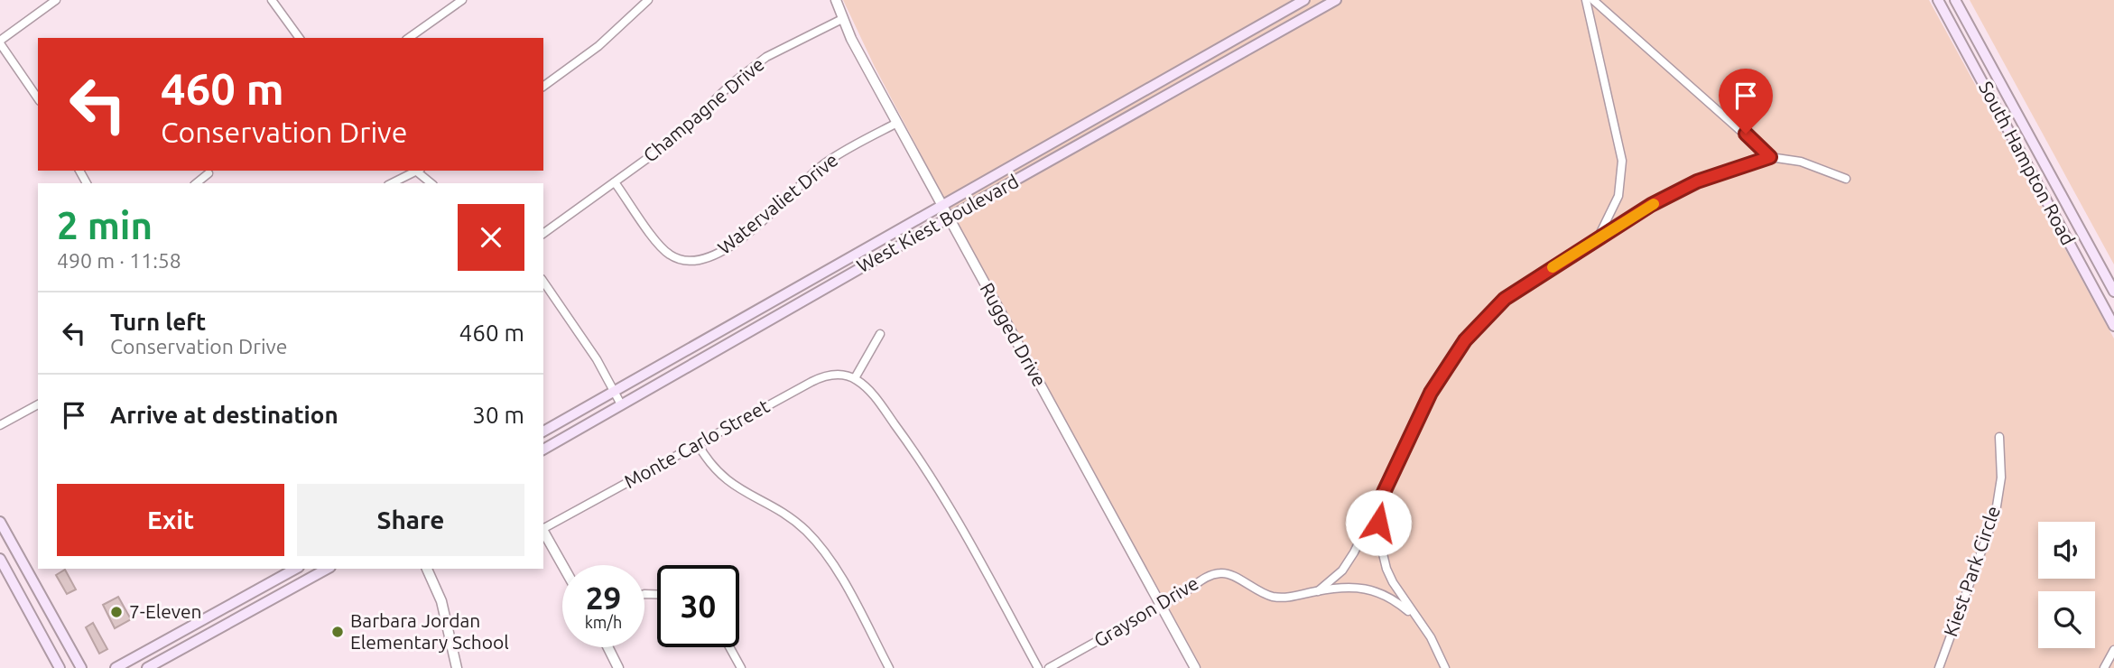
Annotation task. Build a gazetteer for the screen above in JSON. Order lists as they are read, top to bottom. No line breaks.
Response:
{"streets":{"main road":["South Hampton Road","West Kiest Boulevard"],"street":["Champagne Drive","Watervaliet Drive","Rugged Drive","Monte Carlo Street","Kiest Park Circle","Grayson Drive"]},"crossings":[["Champagne Drive","Watervaliet Drive"],["Champagne Drive","Rugged Drive"],["Watervaliet Drive","Rugged Drive"],["West Kiest Boulevard","Rugged Drive"],["Rugged Drive","Grayson Drive"]],"places":["7-Eleven","Barbara Jordan Elementary School"],"page":{"turn":["460 m","Conservation Drive"],"heading":["2 min","490 m · 11:58"],"list":[{"name":"Turn left","note":"Conservation Drive","value":"460 m"},{"name":"Arrive at destination","value":"30 m"}],"buttons":["Exit","Share"],"speed":"29 km/h","limit":"30"}}
